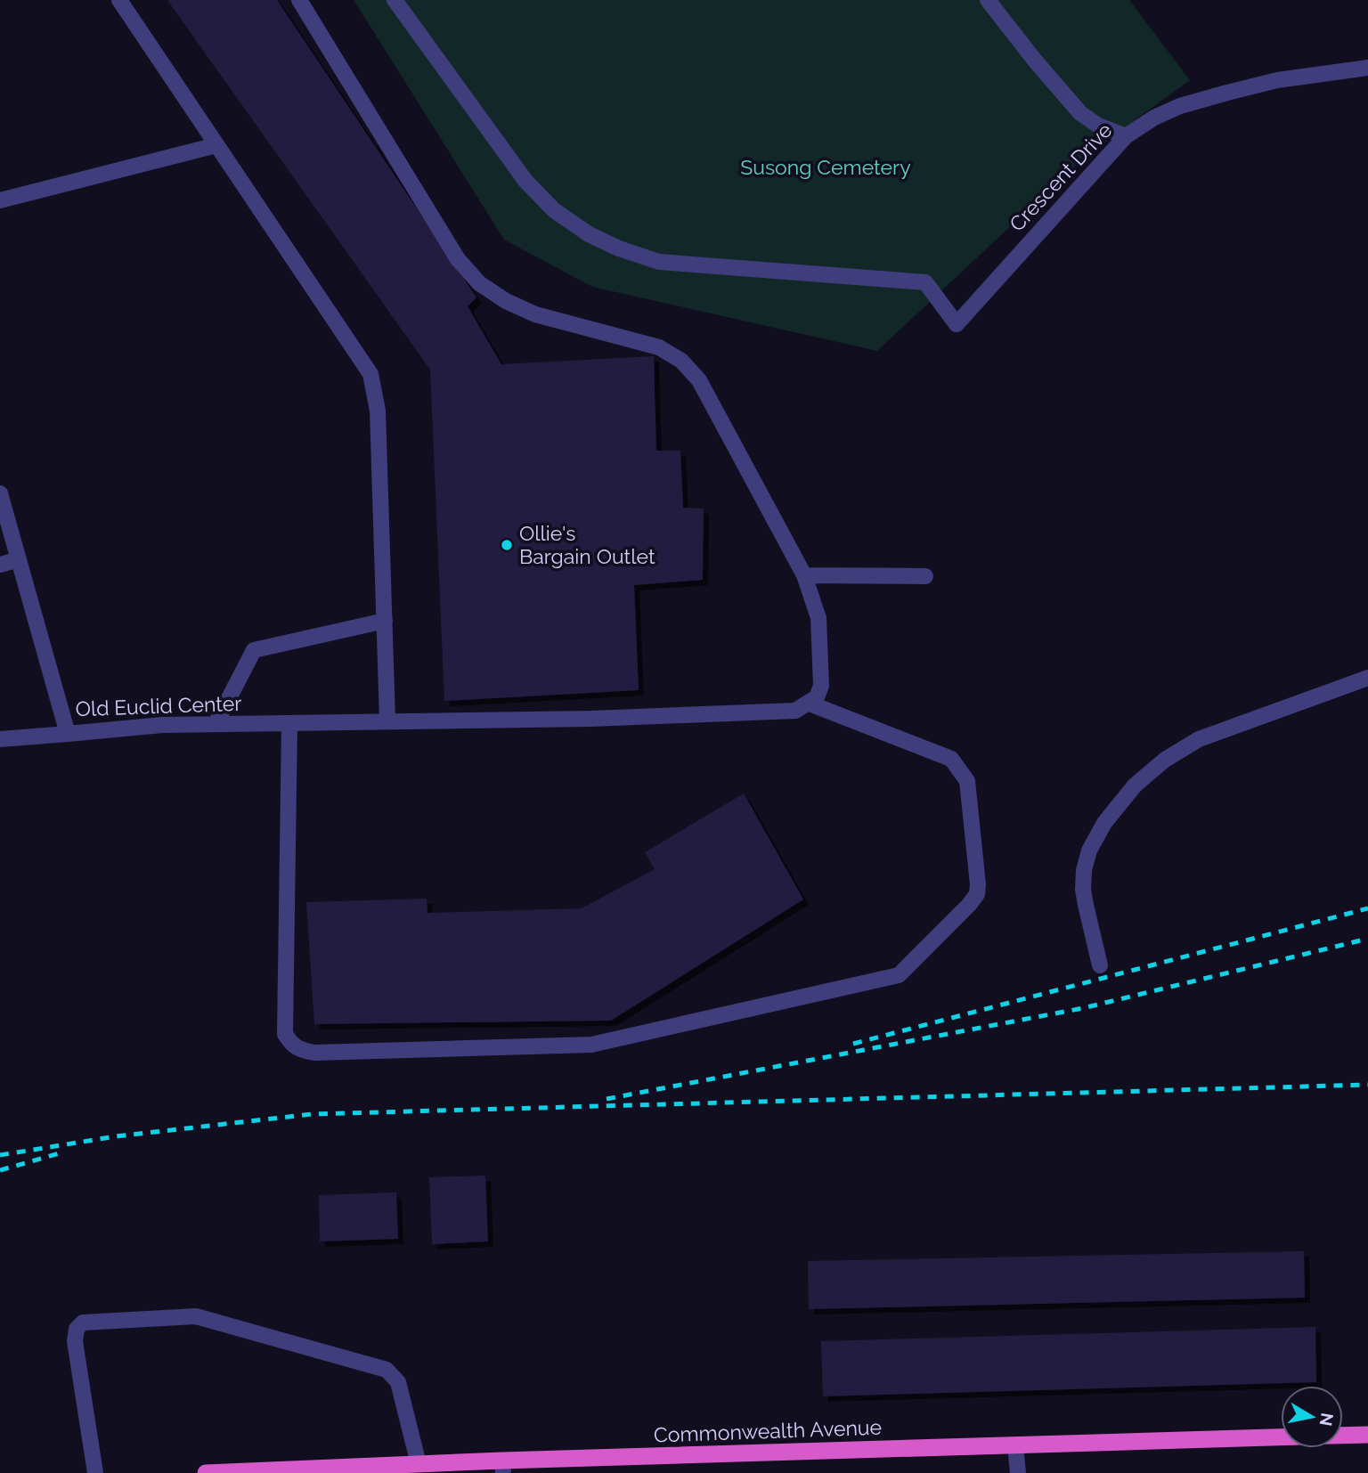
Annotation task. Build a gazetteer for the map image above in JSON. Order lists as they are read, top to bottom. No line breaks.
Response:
{"streets":{"highway":["Commonwealth Avenue"],"street":["Crescent Drive","Old Euclid Center"]},"parks":["Susong Cemetery"],"places":["Ollie's Bargain Outlet"],"north":"right"}
